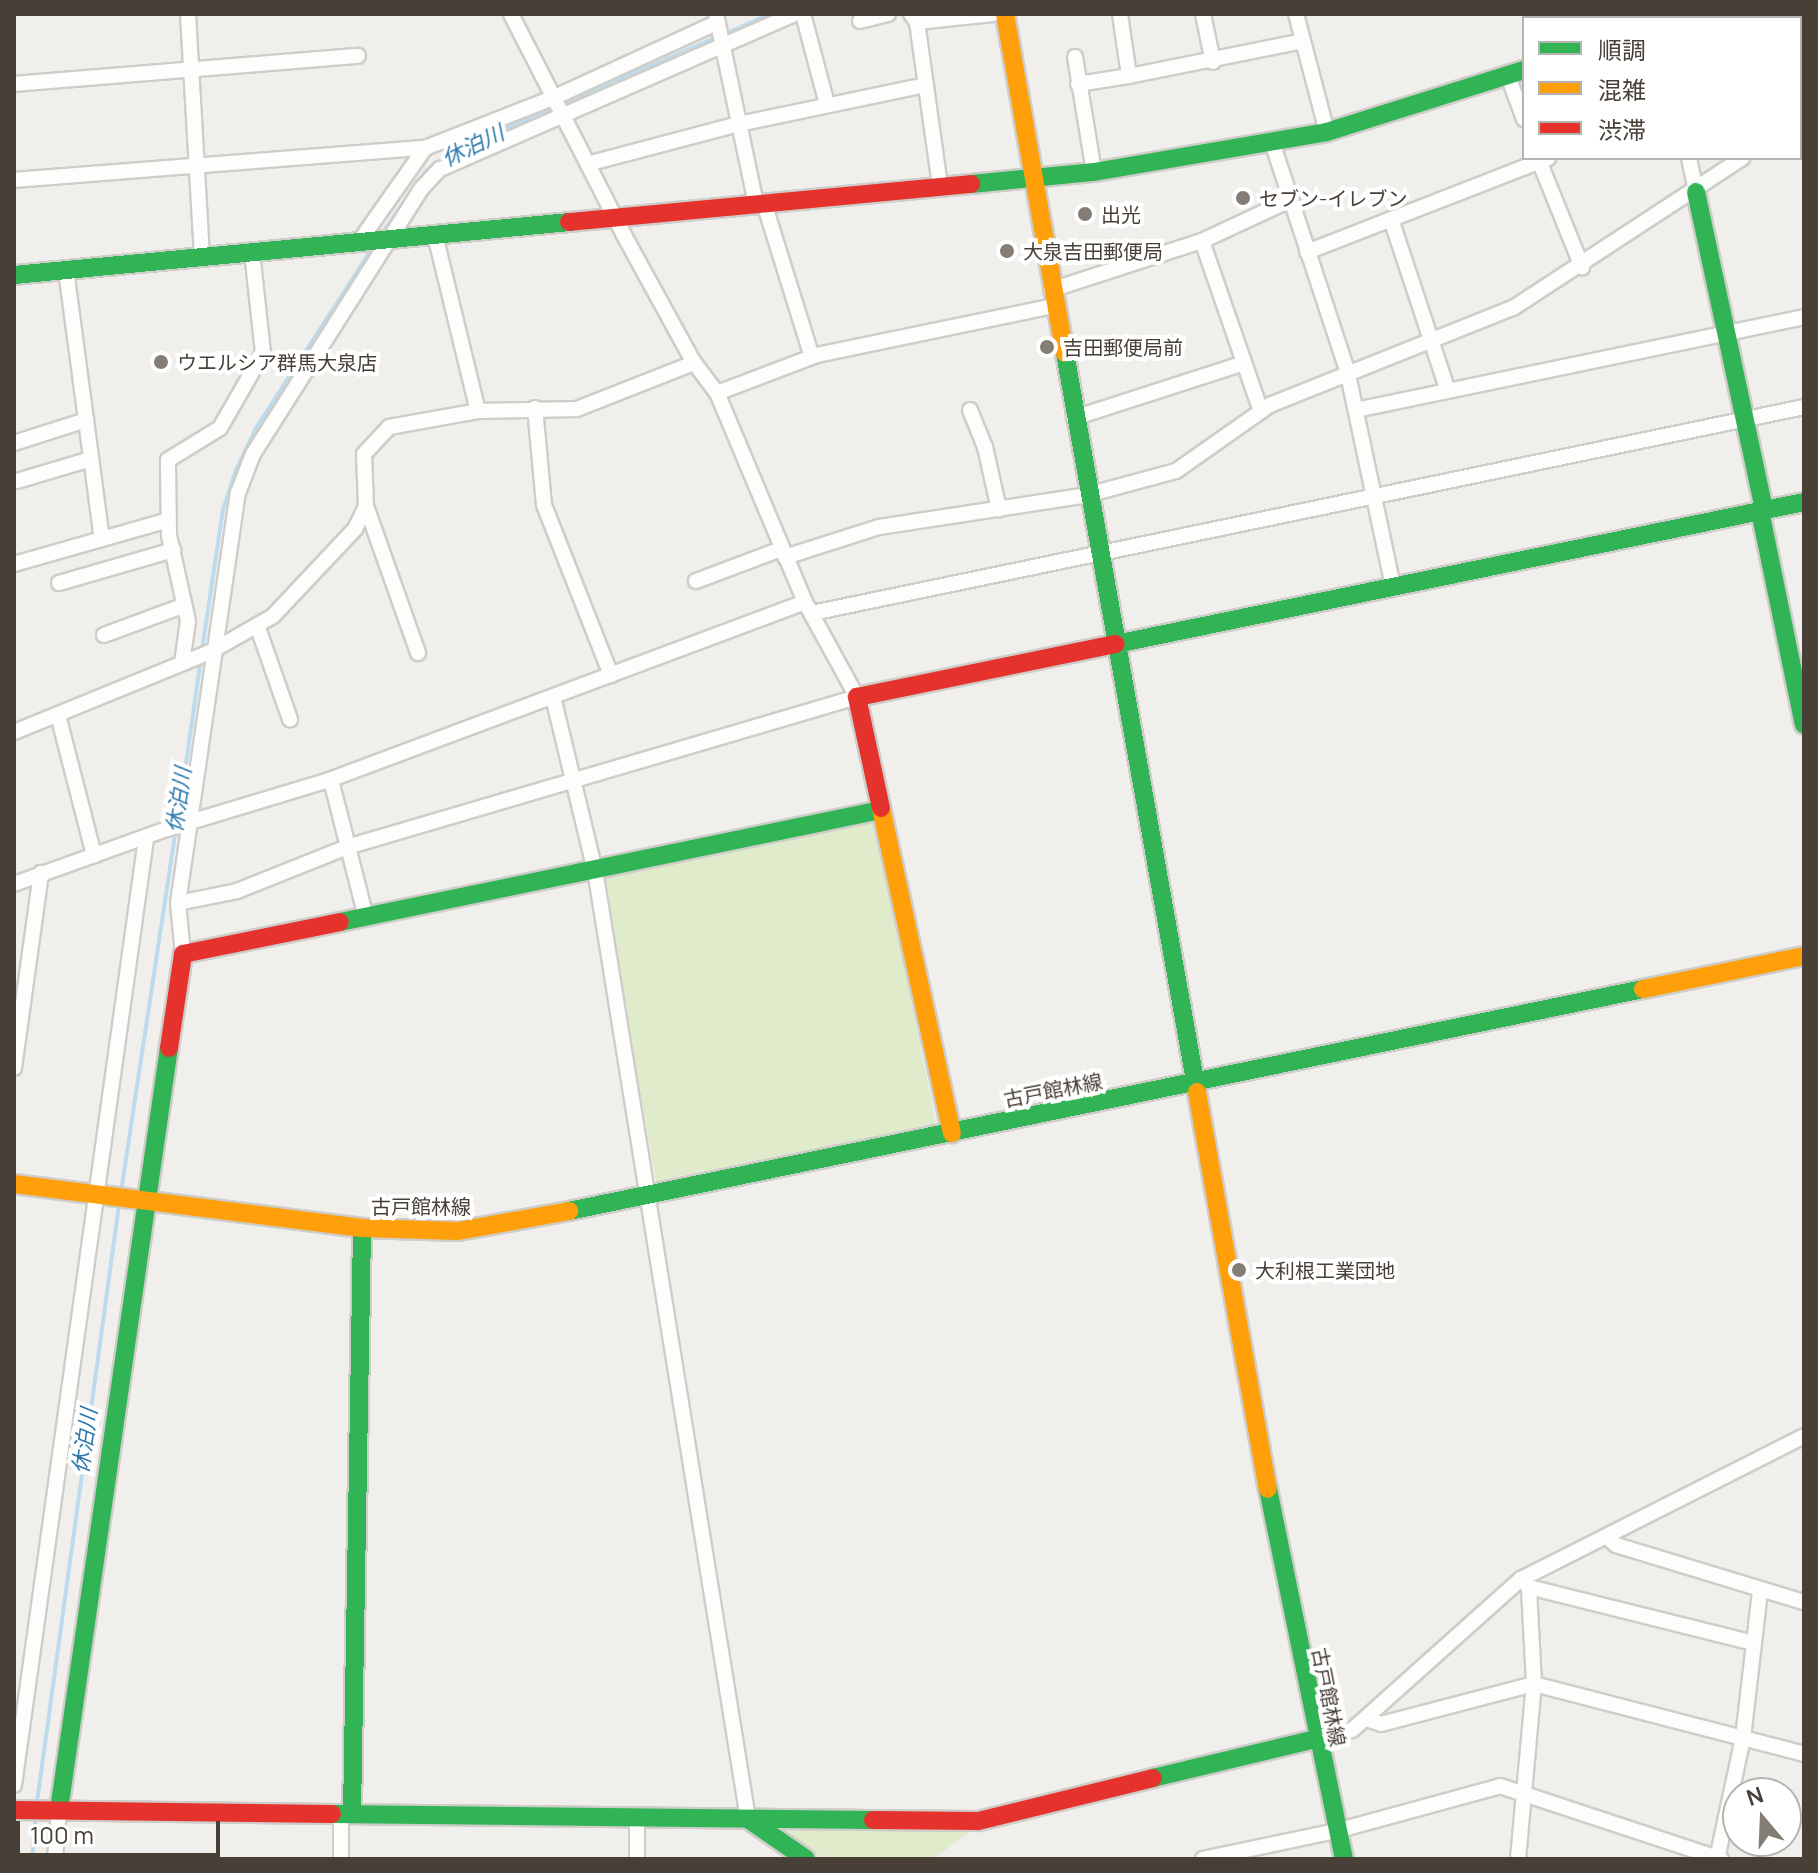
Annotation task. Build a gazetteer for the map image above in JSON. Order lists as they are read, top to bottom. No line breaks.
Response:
{"streets":{"street":["古戸館林線"]},"water":["休泊川"],"places":["セブン-イレブン","出光","大泉吉田郵便局","吉田郵便局前","ウエルシア群馬大泉店","大利根工業団地"],"legend":["順調","混雑","渋滞"],"scale_bar":"100 m","north":"top"}
